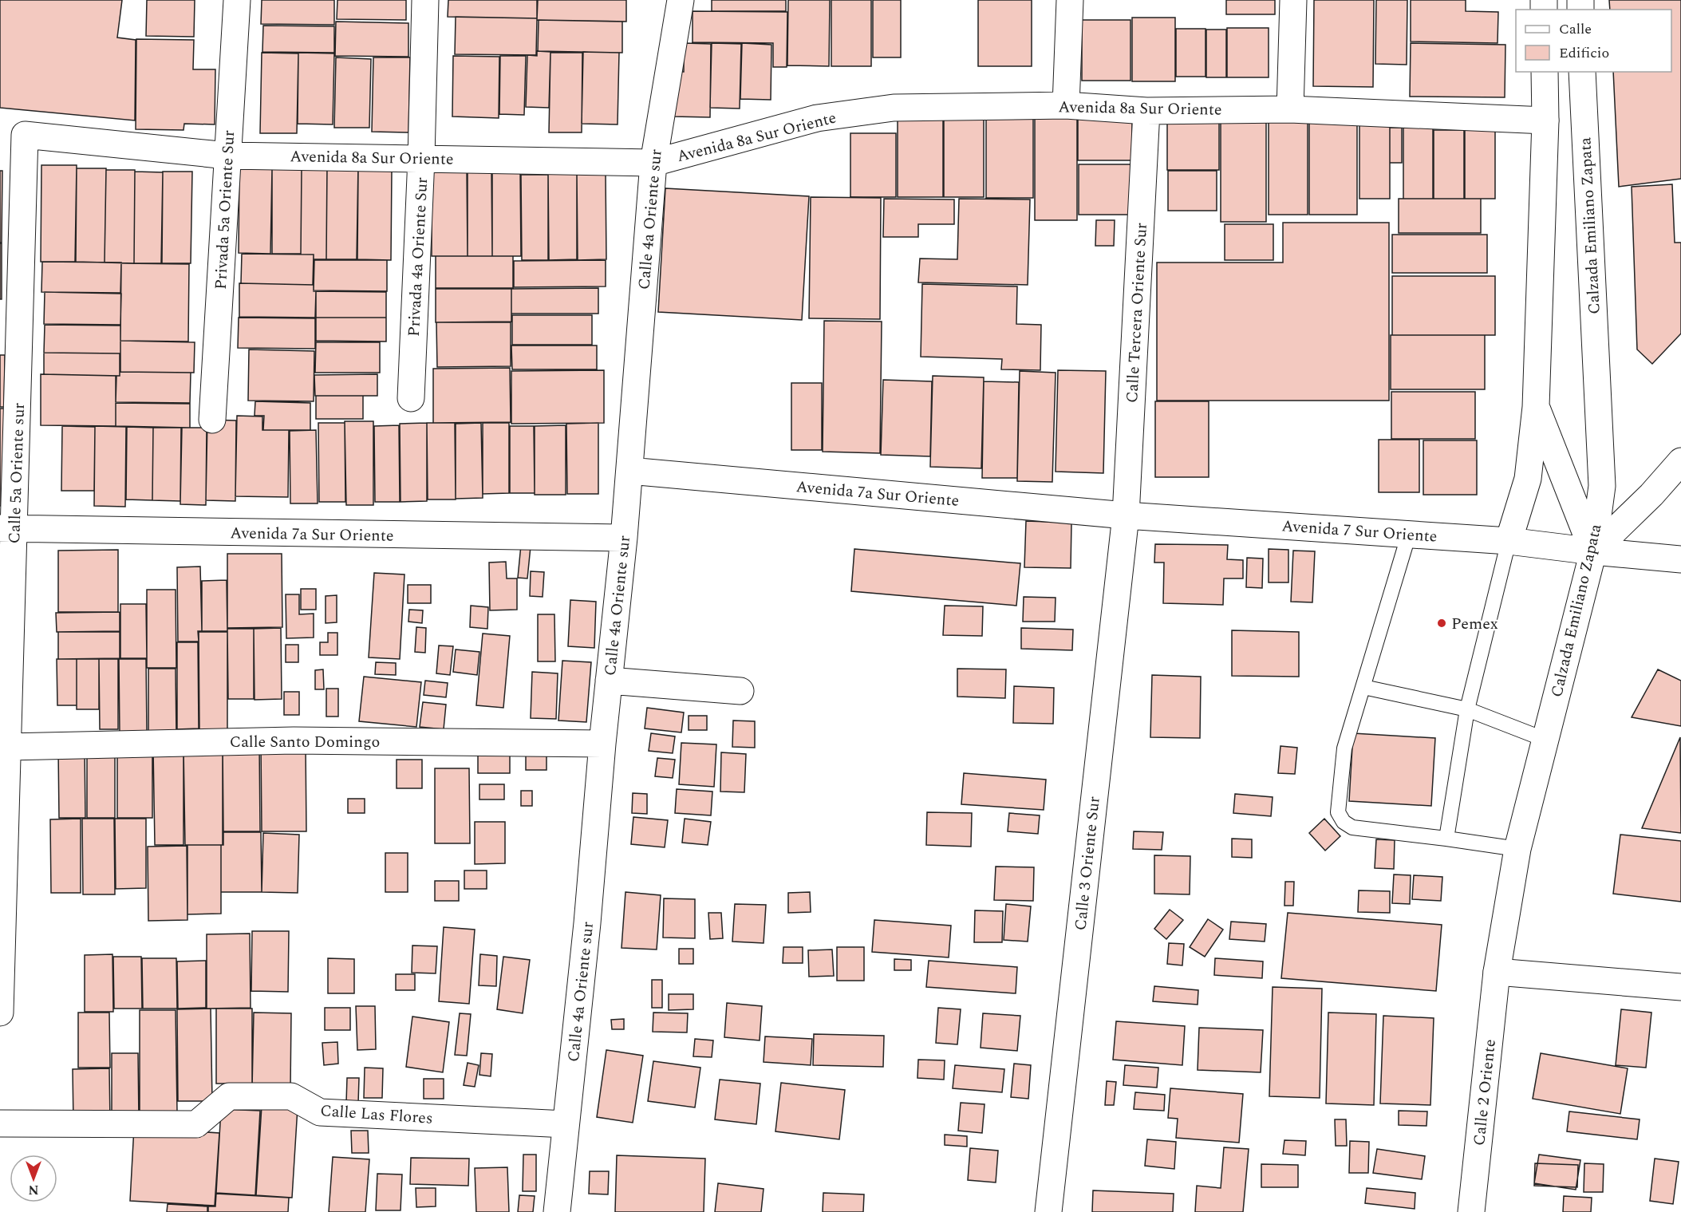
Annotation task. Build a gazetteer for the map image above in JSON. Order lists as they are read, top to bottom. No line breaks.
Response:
{"streets":{"street":["Avenida 8a Sur Oriente","Privada 5a Oriente Sur","Calle 4a Oriente sur","Calzada Emiliano Zapata","Privada 4a Oriente Sur","Calle Tercera Oriente Sur","Calle 5a Oriente sur","Avenida 7a Sur Oriente","Avenida 7 Sur Oriente","Calle Santo Domingo","Calle 3 Oriente Sur","Calle 2 Oriente","Calle Las Flores"]},"crossings":[["Avenida 8a Sur Oriente","Privada 5a Oriente Sur"],["Avenida 8a Sur Oriente","Calle 4a Oriente sur"],["Avenida 8a Sur Oriente","Privada 4a Oriente Sur"],["Avenida 8a Sur Oriente","Calle Tercera Oriente Sur"],["Avenida 8a Sur Oriente","Calle 5a Oriente sur"],["Calle 4a Oriente sur","Avenida 7a Sur Oriente"],["Calle 4a Oriente sur","Calle Santo Domingo"],["Calle 4a Oriente sur","Calle Las Flores"],["Calzada Emiliano Zapata","Avenida 7 Sur Oriente"],["Calzada Emiliano Zapata","Calle 2 Oriente"],["Calle Tercera Oriente Sur","Avenida 7a Sur Oriente"],["Calle Tercera Oriente Sur","Avenida 7 Sur Oriente"],["Calle Tercera Oriente Sur","Calle 3 Oriente Sur"],["Calle 5a Oriente sur","Avenida 7a Sur Oriente"],["Calle 5a Oriente sur","Calle Santo Domingo"],["Avenida 7a Sur Oriente","Avenida 7 Sur Oriente"],["Avenida 7a Sur Oriente","Calle 3 Oriente Sur"],["Avenida 7 Sur Oriente","Calle 3 Oriente Sur"]],"places":["Pemex"],"legend":["Calle","Edificio"],"north":"bottom"}
